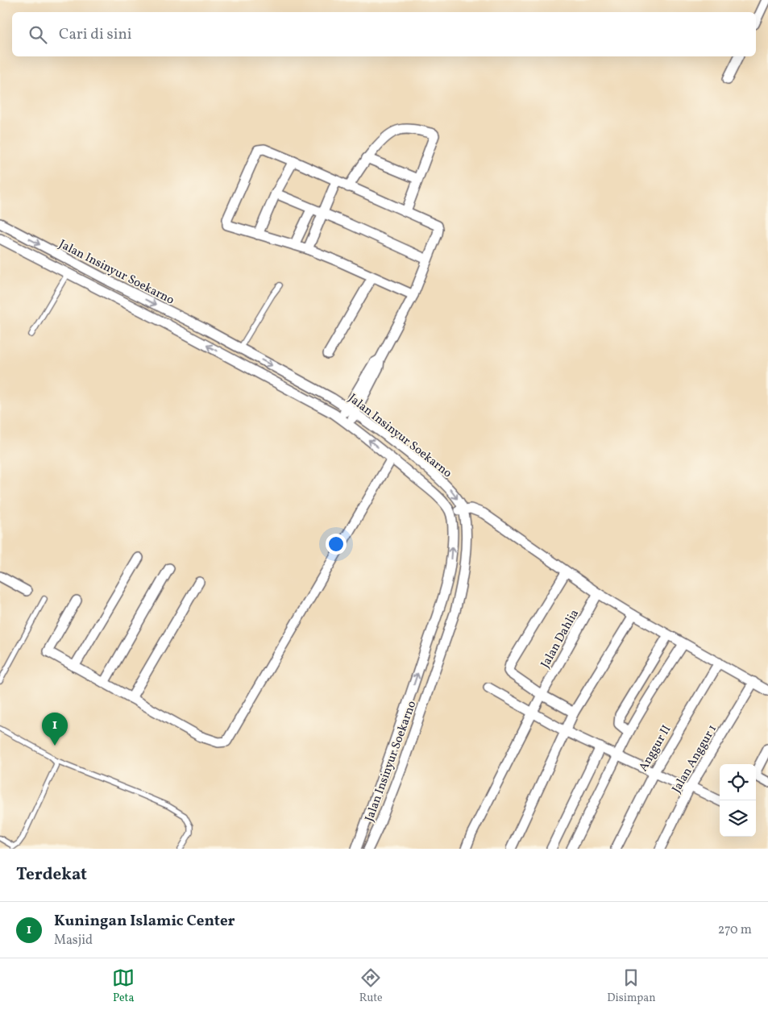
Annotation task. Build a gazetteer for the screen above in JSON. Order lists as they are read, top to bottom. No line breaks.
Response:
{"streets":{"street":["Jalan Insinyur Soekarno","Jalan Dahlia","Anggur II","Jalan Anggur 1"]},"page":{"search":"Cari di sini","pins":"1","heading":"Terdekat","list":[{"mark":"1","name":"Kuningan Islamic Center","note":"Masjid","value":"270 m"}],"nav":["Peta","Rute","Disimpan"]}}
